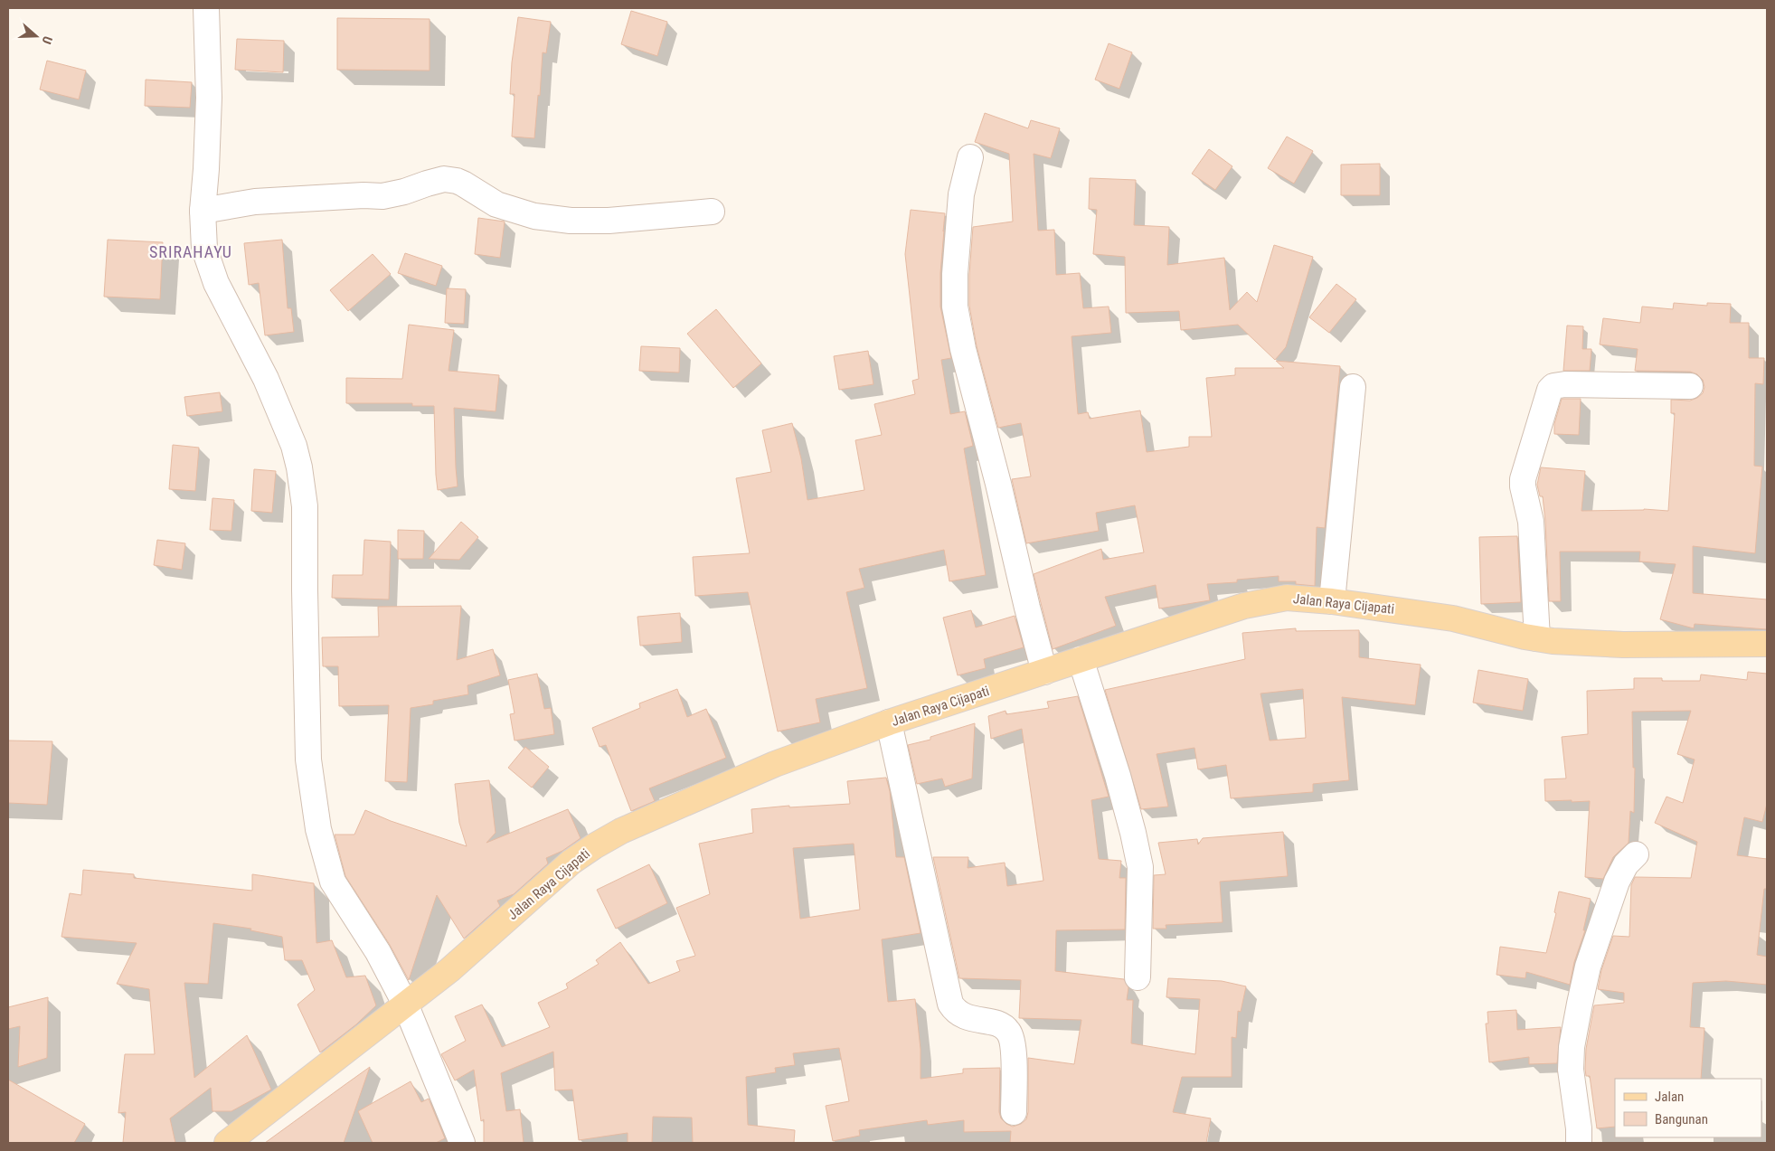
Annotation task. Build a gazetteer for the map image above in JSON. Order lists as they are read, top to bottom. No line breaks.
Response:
{"streets":{"main road":["Jalan Raya Cijapati"]},"districts":["SRIRAHAYU"],"legend":["Jalan","Bangunan"],"north":"right"}
